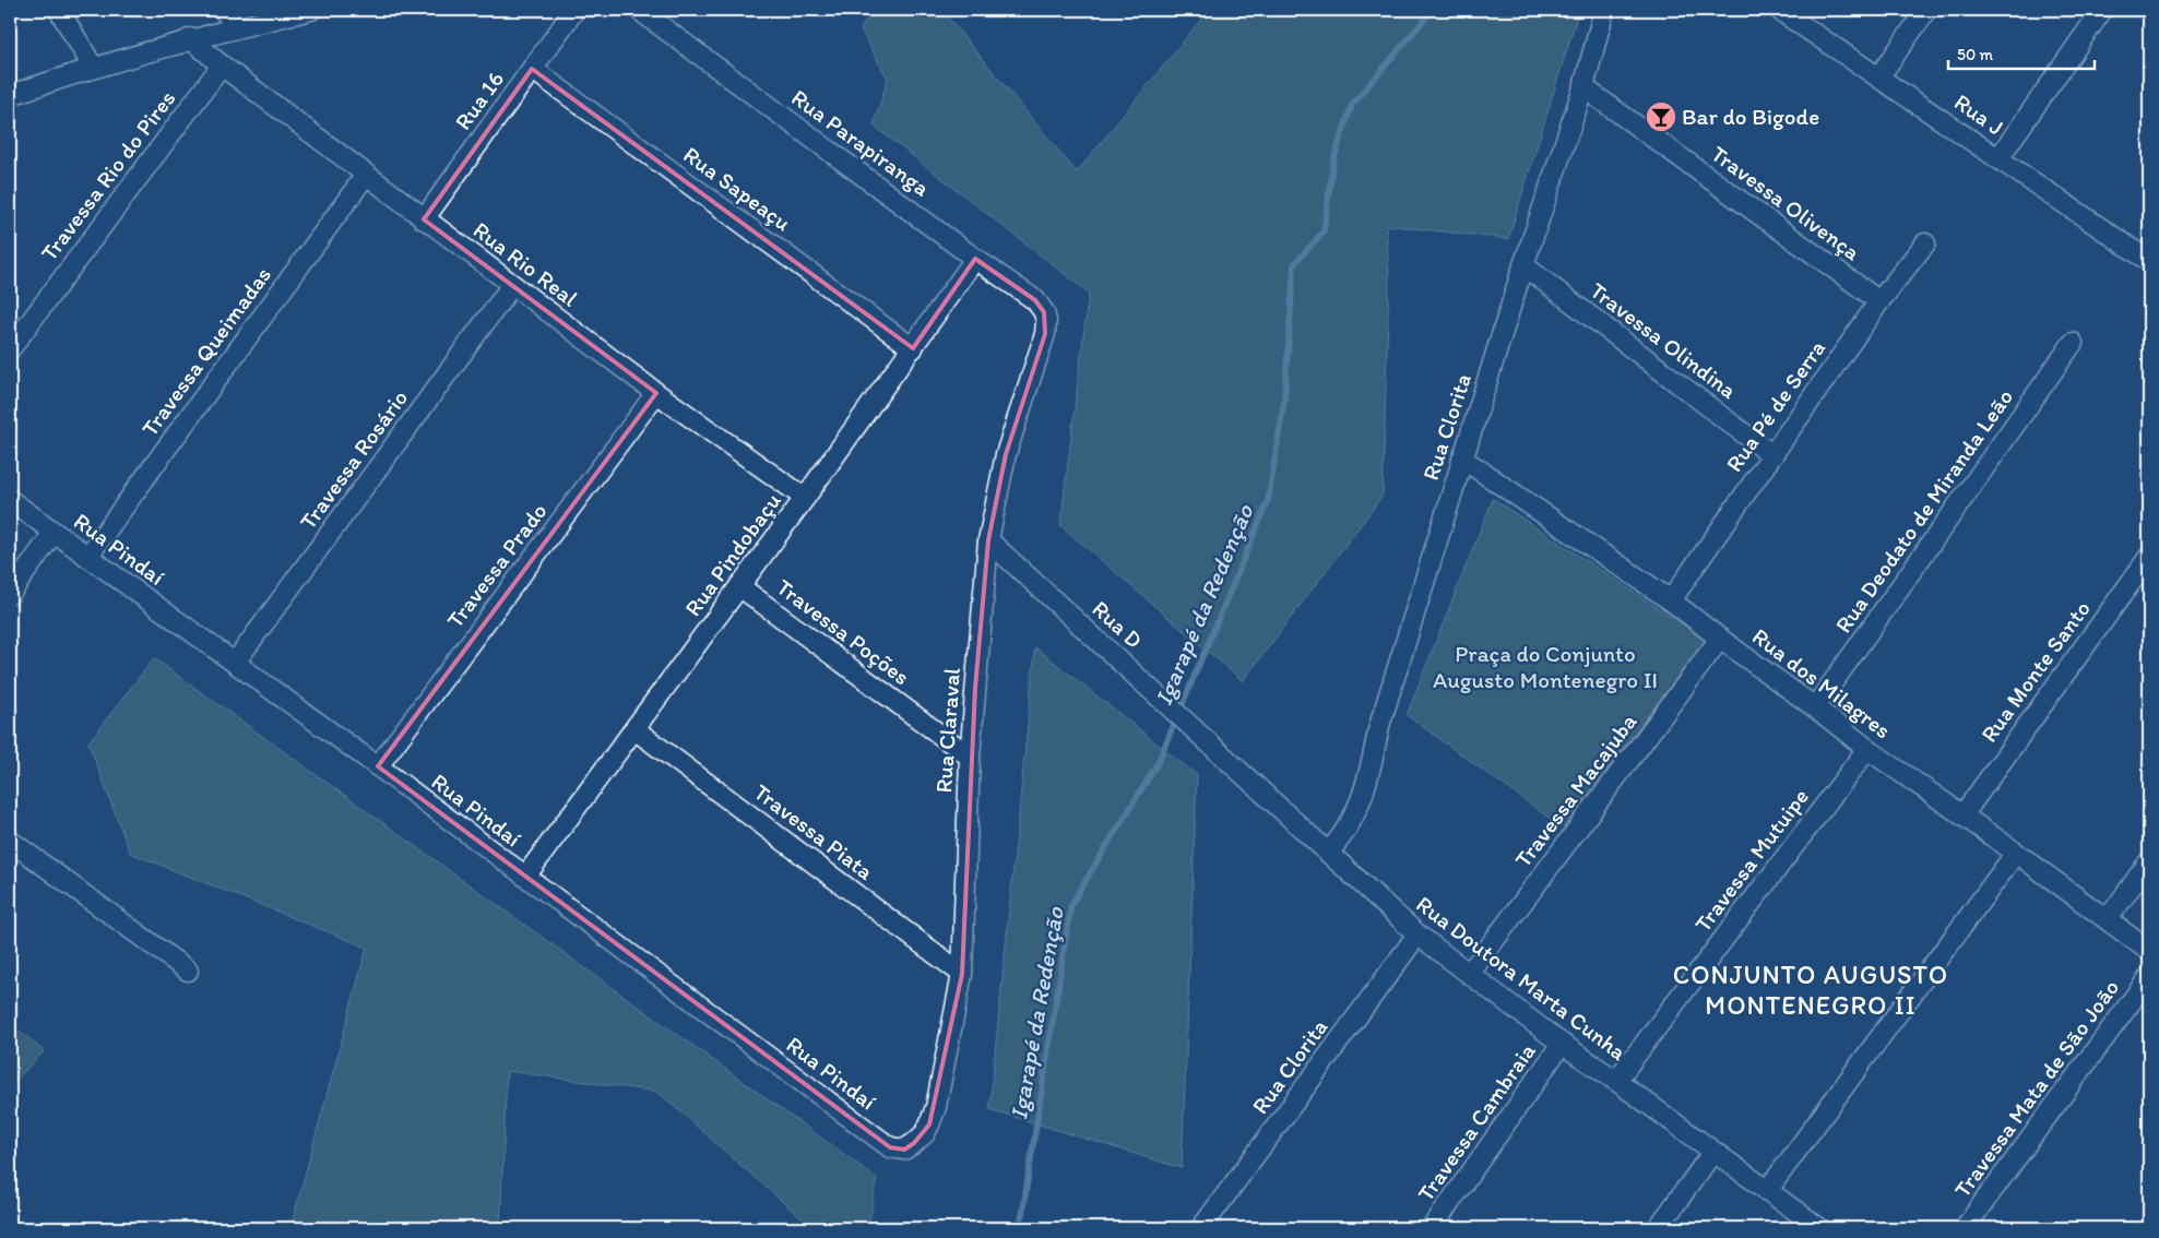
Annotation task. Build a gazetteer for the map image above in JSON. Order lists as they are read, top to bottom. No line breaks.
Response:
{"streets":{"street":["Rua 16","Rua J","Rua Parapiranga","Travessa Rio do Pires","Rua Sapeaçu","Travessa Olivença","Rua Rio Real","Travessa Olindina","Travessa Queimadas","Rua Pé de Serra","Rua Clorita","Travessa Rosário","Rua Deodato de Miranda Leão","Rua Pindaí","Rua Pindobaçu","Travessa Prado","Rua D","Travessa Poções","Rua Monte Santo","Rua dos Milagres","Rua Claraval","Travessa Macajuba","Travessa Piata","Travessa Mutuipe","Rua Doutora Marta Cunha","Travessa Mata de São João","Travessa Cambraia"]},"crossings":[["Rua 16","Rua Sapeaçu"],["Rua 16","Rua Rio Real"],["Rua Parapiranga","Rua Pindobaçu"],["Rua Parapiranga","Rua Claraval"],["Travessa Rio do Pires","Rua Rio Real"],["Rua Sapeaçu","Rua Pindobaçu"],["Travessa Olivença","Rua Pé de Serra"],["Travessa Olivença","Rua Clorita"],["Rua Rio Real","Travessa Queimadas"],["Rua Rio Real","Travessa Rosário"],["Rua Rio Real","Rua Pindobaçu"],["Rua Rio Real","Travessa Prado"],["Travessa Olindina","Rua Pé de Serra"],["Travessa Olindina","Rua Clorita"],["Travessa Queimadas","Rua Pindaí"],["Rua Pé de Serra","Rua dos Milagres"],["Rua Clorita","Rua dos Milagres"],["Rua Clorita","Rua Doutora Marta Cunha"],["Travessa Rosário","Rua Pindaí"],["Rua Deodato de Miranda Leão","Rua dos Milagres"],["Rua Pindaí","Rua Pindobaçu"],["Rua Pindaí","Travessa Prado"],["Rua Pindaí","Rua Claraval"],["Rua Pindobaçu","Travessa Poções"],["Rua Pindobaçu","Travessa Piata"],["Rua D","Rua Claraval"],["Rua D","Rua Doutora Marta Cunha"],["Travessa Poções","Rua Claraval"],["Rua Monte Santo","Rua dos Milagres"],["Rua dos Milagres","Travessa Macajuba"],["Rua dos Milagres","Travessa Mutuipe"],["Rua Claraval","Travessa Piata"],["Travessa Macajuba","Rua Doutora Marta Cunha"],["Travessa Mutuipe","Rua Doutora Marta Cunha"],["Rua Doutora Marta Cunha","Travessa Cambraia"]],"districts":["CONJUNTO AUGUSTO MONTENEGRO II"],"water":["Igarapé da Redenção"],"parks":["Praça do Conjunto Augusto Montenegro II"],"places":{"bar":["Bar do Bigode"]},"scale_bar":"50 m"}
